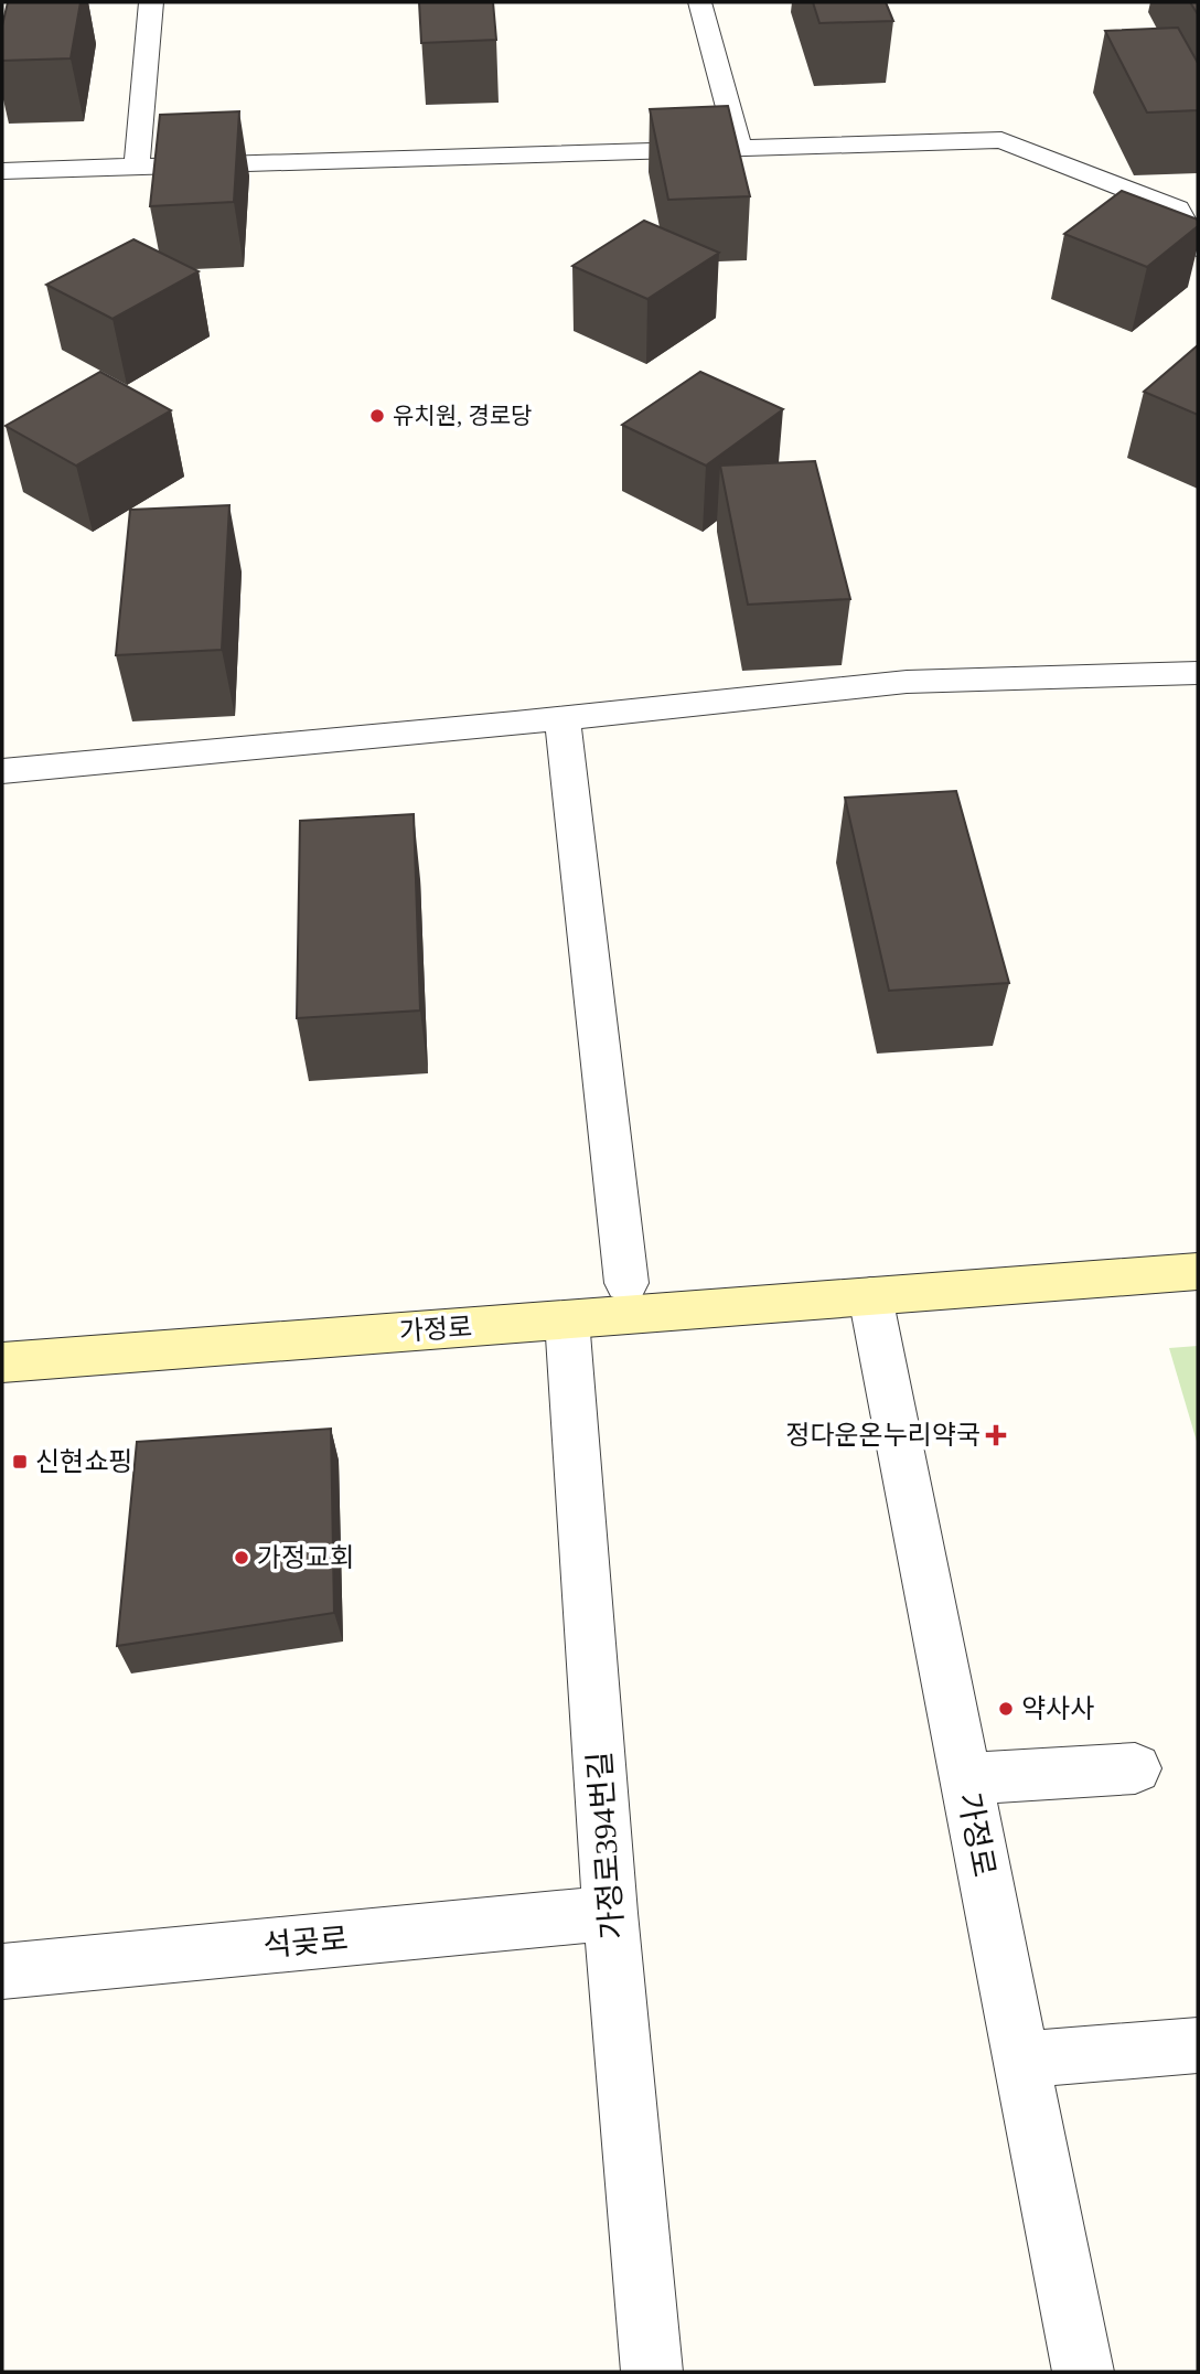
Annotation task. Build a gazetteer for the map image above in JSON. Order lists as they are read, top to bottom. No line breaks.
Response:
{"streets":{"street":["가정로","가정로394번길","석곶로"]},"crossings":[["가정로","가정로394번길"],["가정로394번길","석곶로"]],"places":{"other":["유치원, 경로당","가정교회","약사사"],"health":["정다운온누리약국"],"transit":["신현쇼핑"]}}
